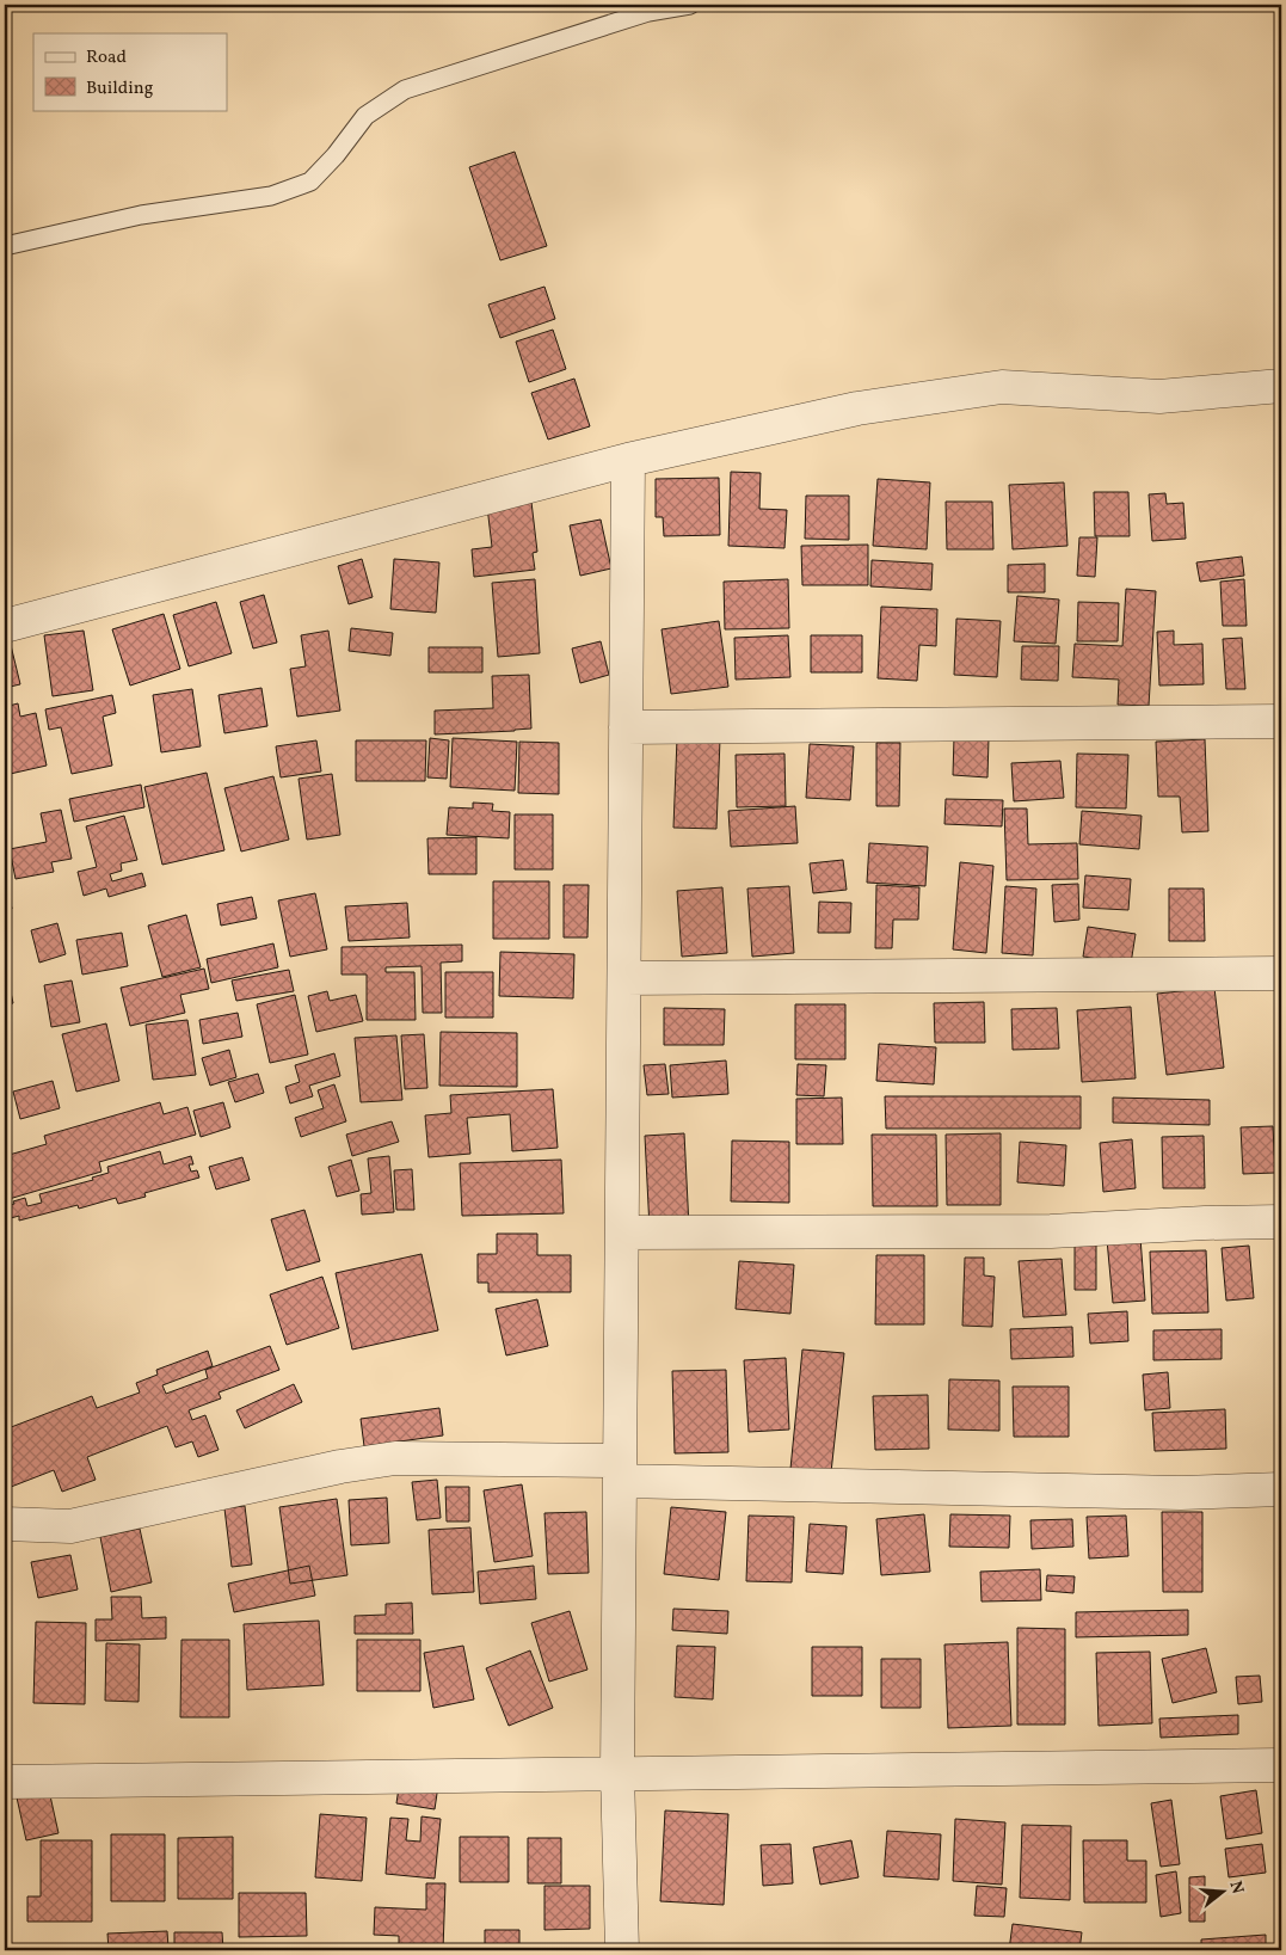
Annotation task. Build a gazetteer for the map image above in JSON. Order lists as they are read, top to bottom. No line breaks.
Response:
{"legend":["Road","Building"],"north":"right"}
